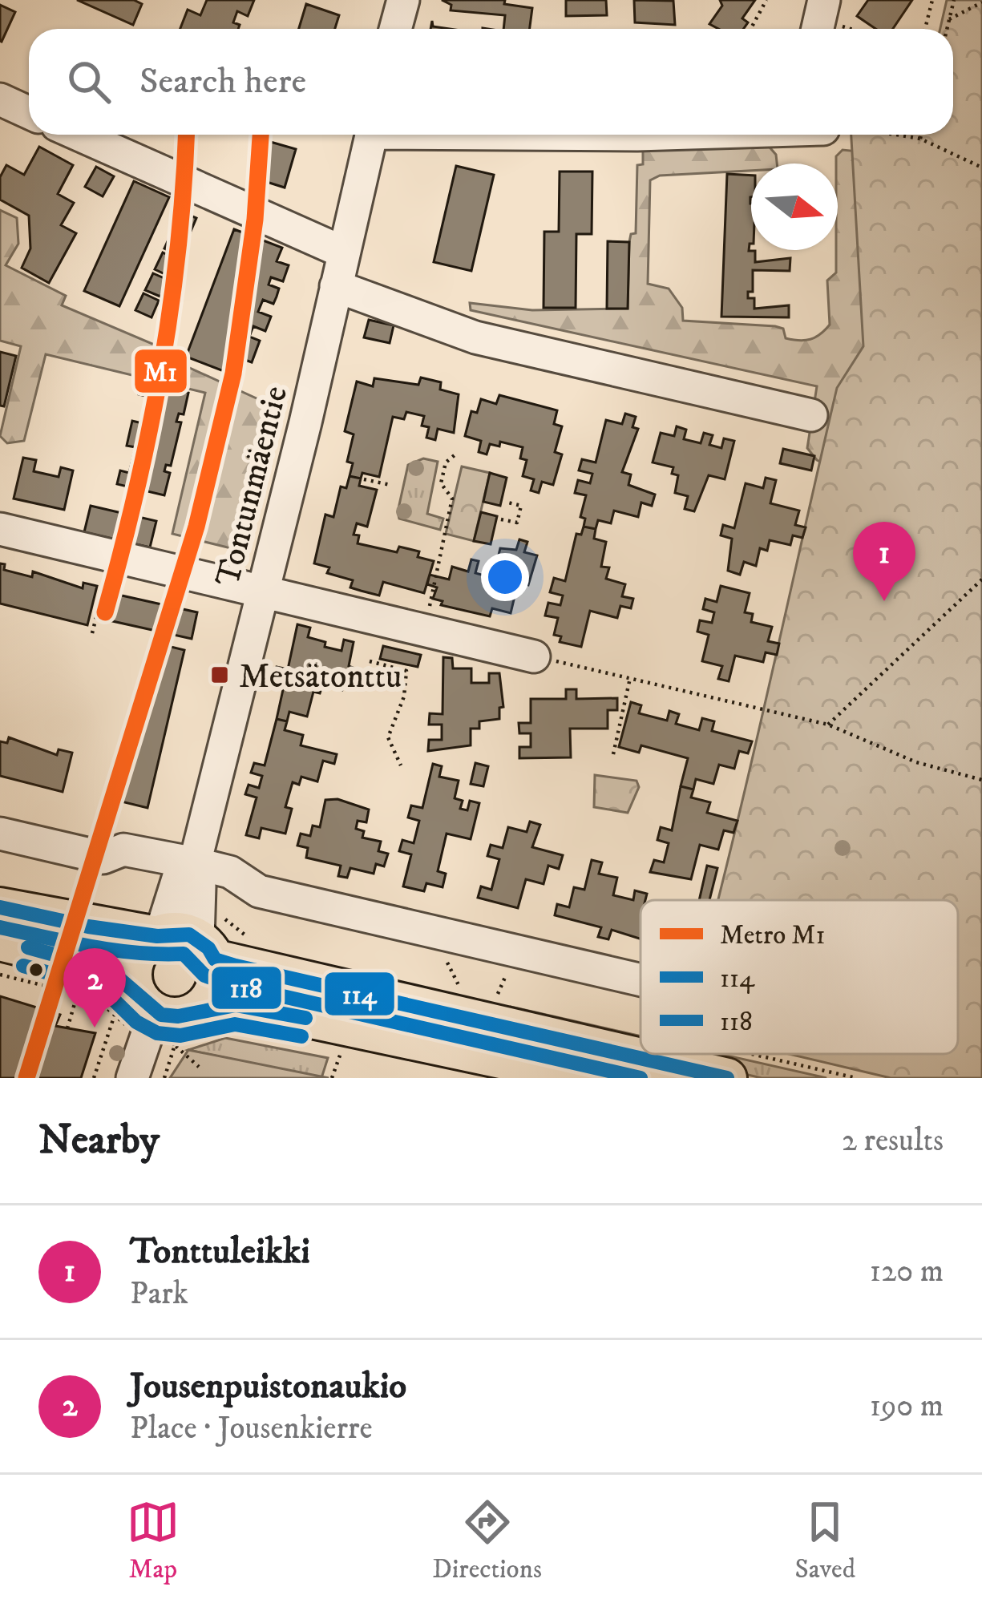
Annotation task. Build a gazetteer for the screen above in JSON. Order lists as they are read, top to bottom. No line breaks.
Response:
{"streets":{"street":["Tontunmäentie"]},"places":{"transit":["Metsätonttu"]},"lines":["metro line M1","transit line 114","transit line 118"],"legend":["Metro M1","114","118"],"north":"right","page":{"search":"Search here","pins":["1","2"],"heading":["Nearby","2 results"],"list":[{"mark":"1","name":"Tonttuleikki","note":"Park","value":"120 m"},{"mark":"2","name":"Jousenpuistonaukio","note":"Place · Jousenkierre","value":"190 m"}],"nav":["Map","Directions","Saved"]}}
